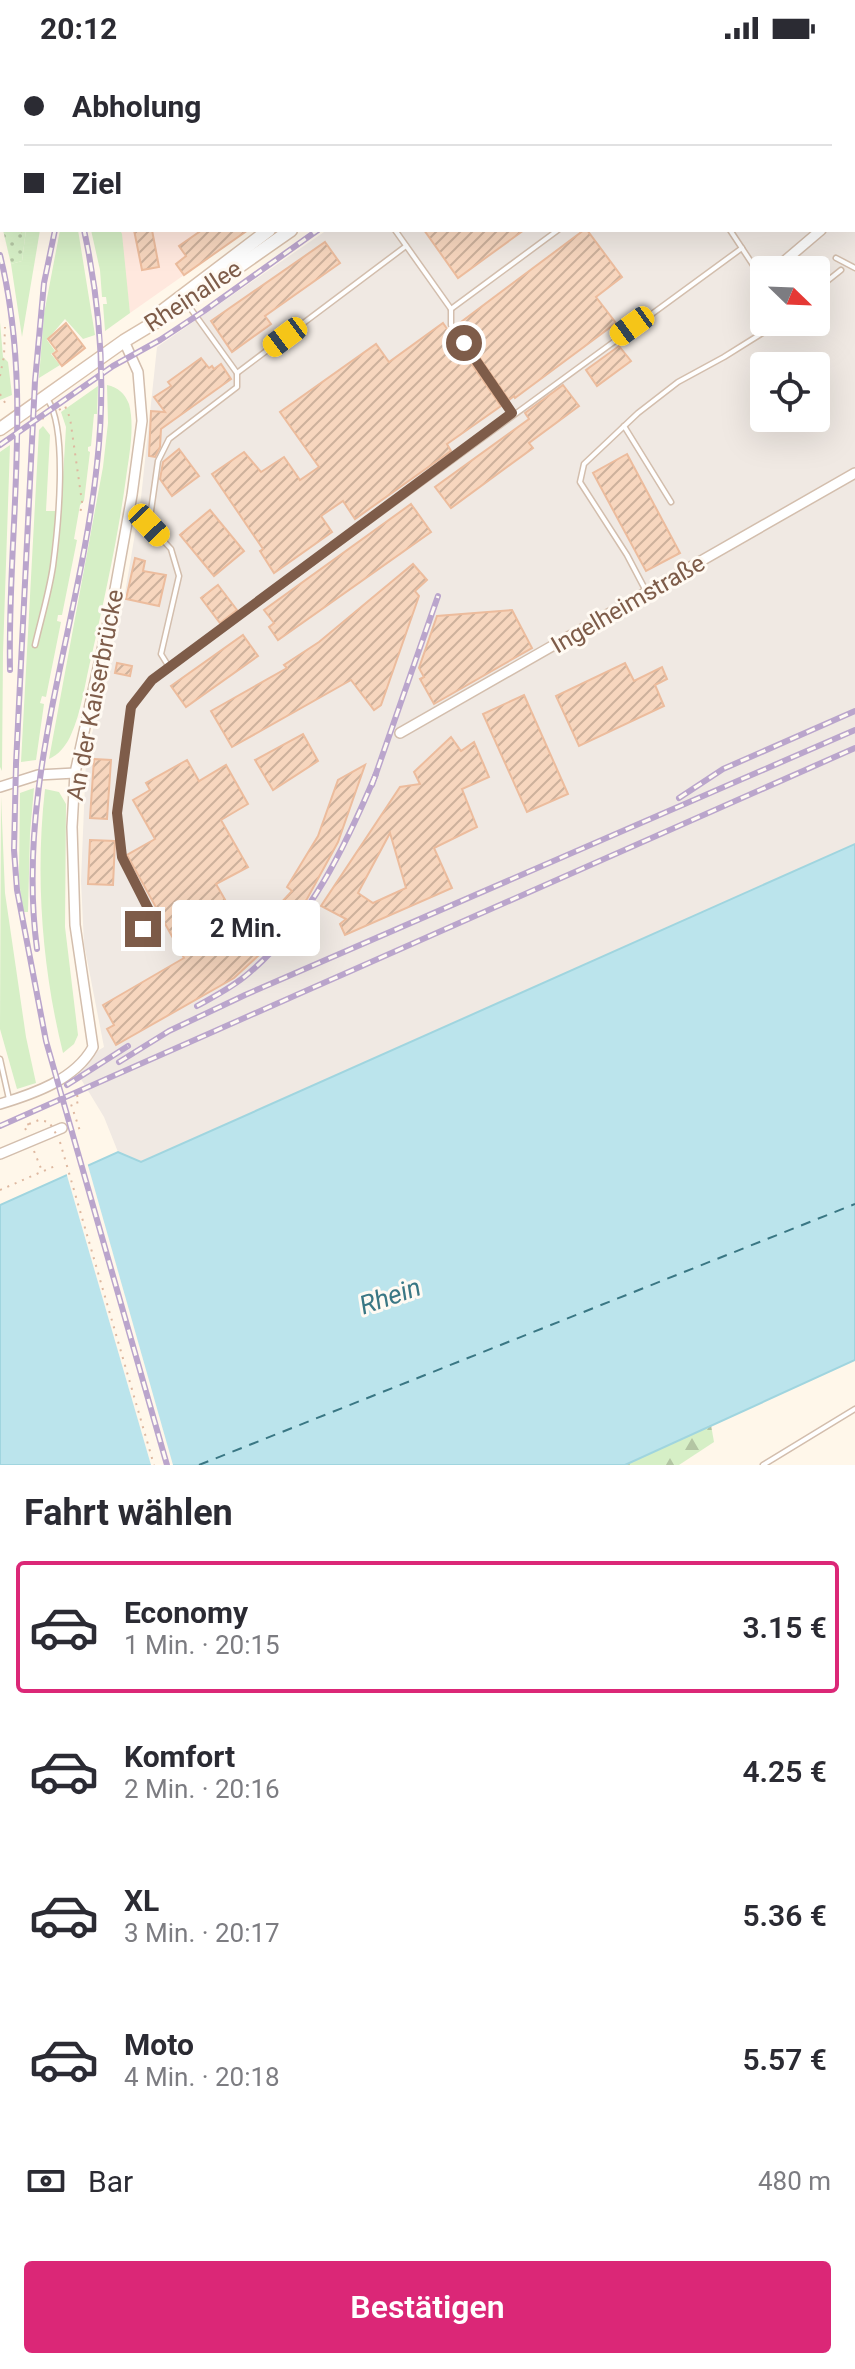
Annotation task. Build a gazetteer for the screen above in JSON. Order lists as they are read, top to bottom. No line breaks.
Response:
{"streets":{"main road":["Rheinallee"],"street":["Ingelheimstraße","An der Kaiserbrücke"]},"crossings":[["Rheinallee","An der Kaiserbrücke"]],"water":["Rhein"],"north":"bottom right","page":{"status":"20:12","banner":["Abholung","Ziel"],"bubble":"2 Min.","heading":"Fahrt wählen","list":[{"name":"Economy","note":"1 Min. · 20:15","value":"3.15 €"},{"name":"Komfort","note":"2 Min. · 20:16","value":"4.25 €"},{"name":"XL","note":"3 Min. · 20:17","value":"5.36 €"},{"name":"Moto","note":"4 Min. · 20:18","value":"5.57 €"}],"pay":["Bar","480 m"],"buttons":"Bestätigen"}}
